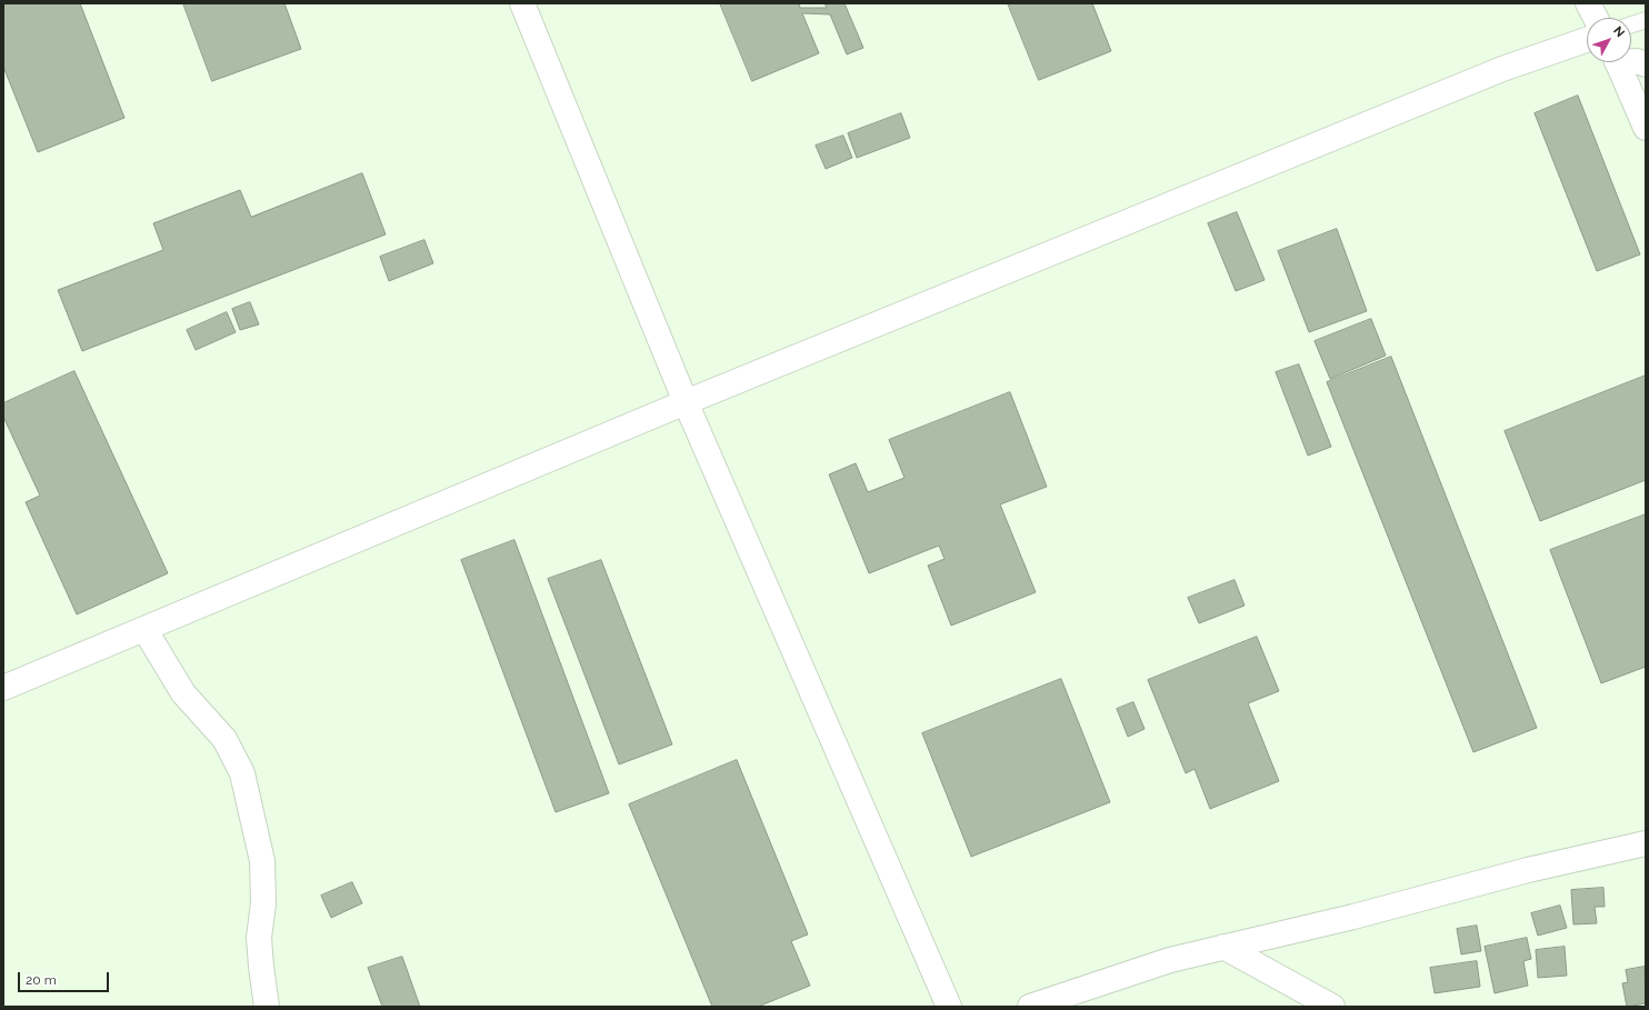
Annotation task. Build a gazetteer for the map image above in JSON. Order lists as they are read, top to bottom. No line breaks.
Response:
{"scale_bar":"20 m","north":"top right"}
